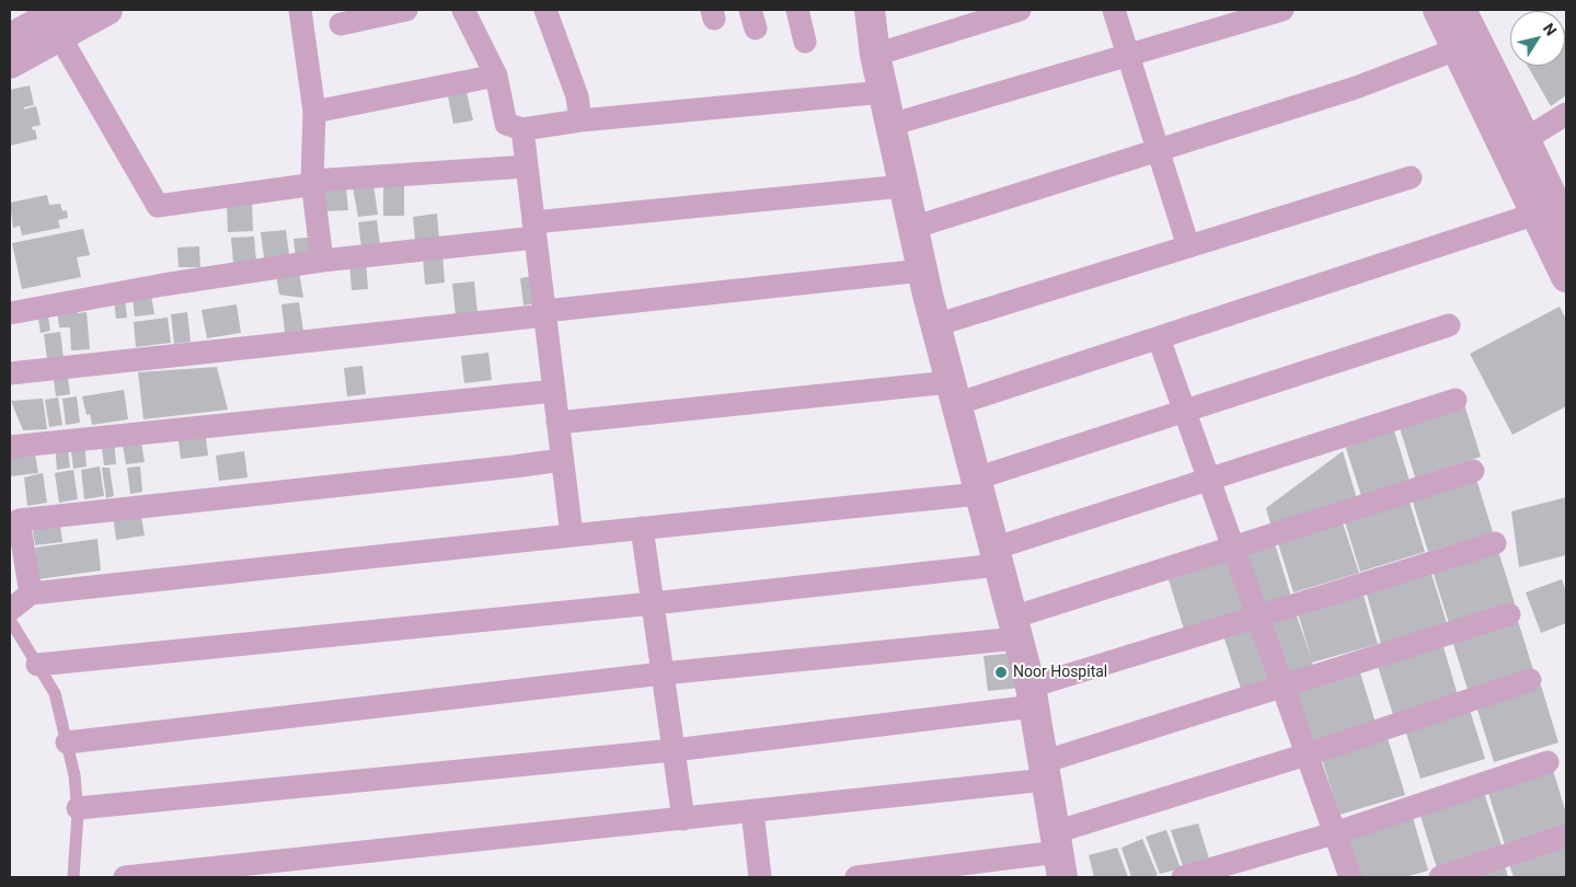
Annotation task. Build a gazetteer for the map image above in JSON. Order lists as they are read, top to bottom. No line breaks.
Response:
{"places":["Noor Hospital"],"north":"top right"}
